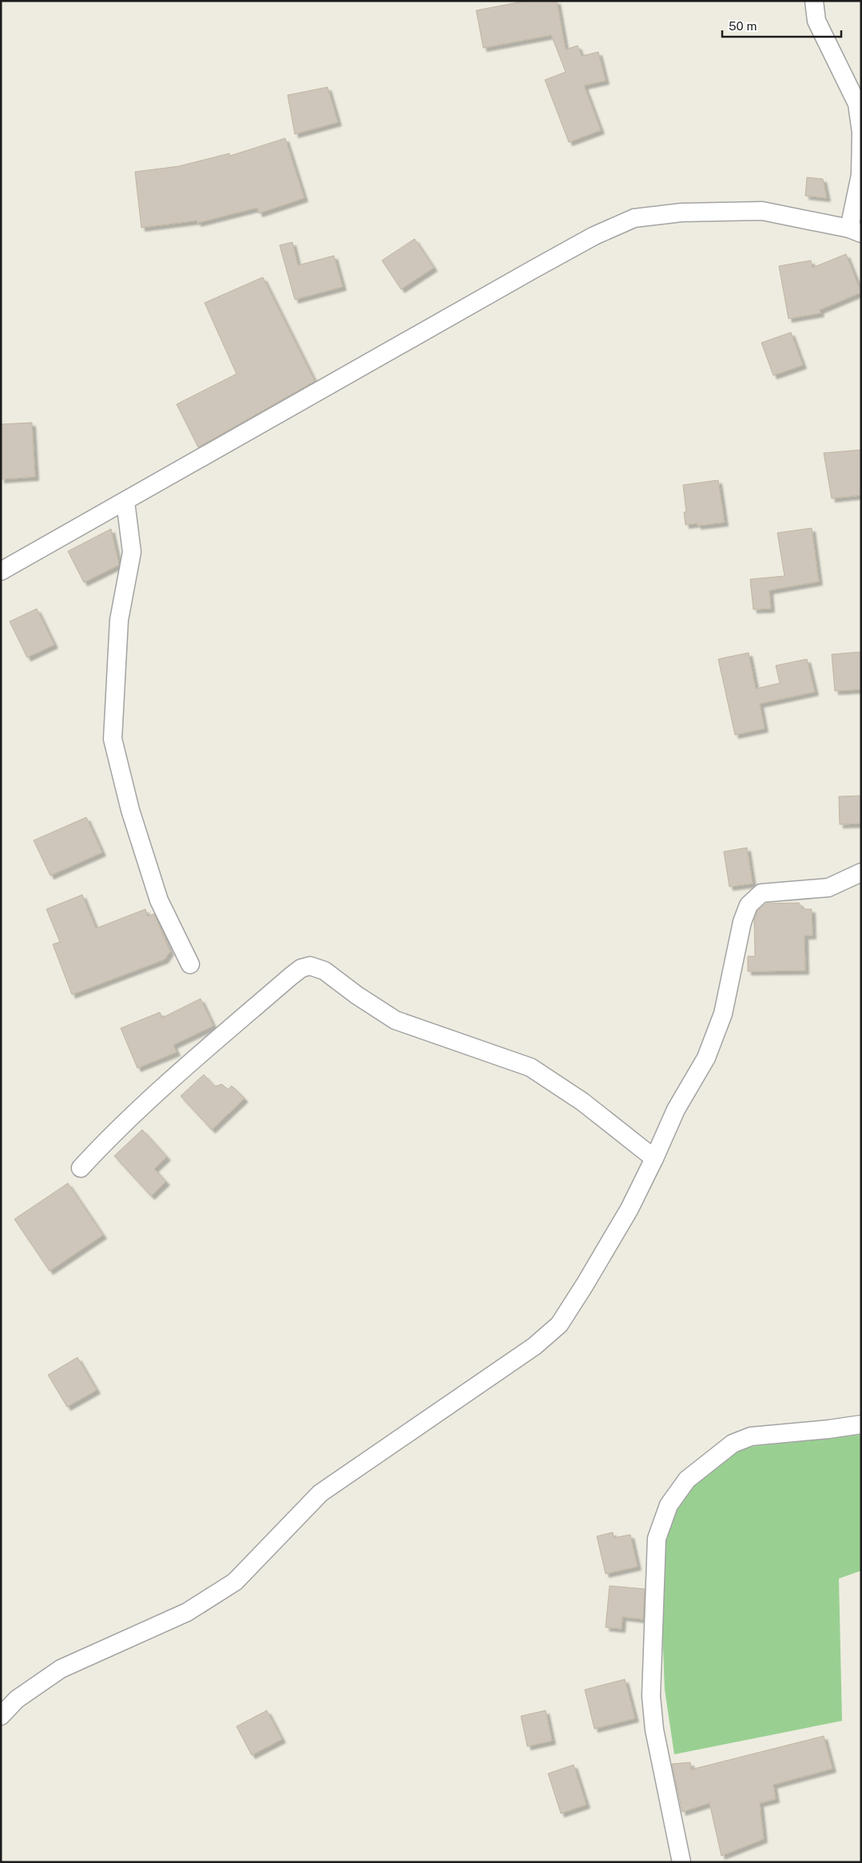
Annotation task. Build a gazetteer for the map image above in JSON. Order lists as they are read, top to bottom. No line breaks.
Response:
{"scale_bar":"50 m"}
